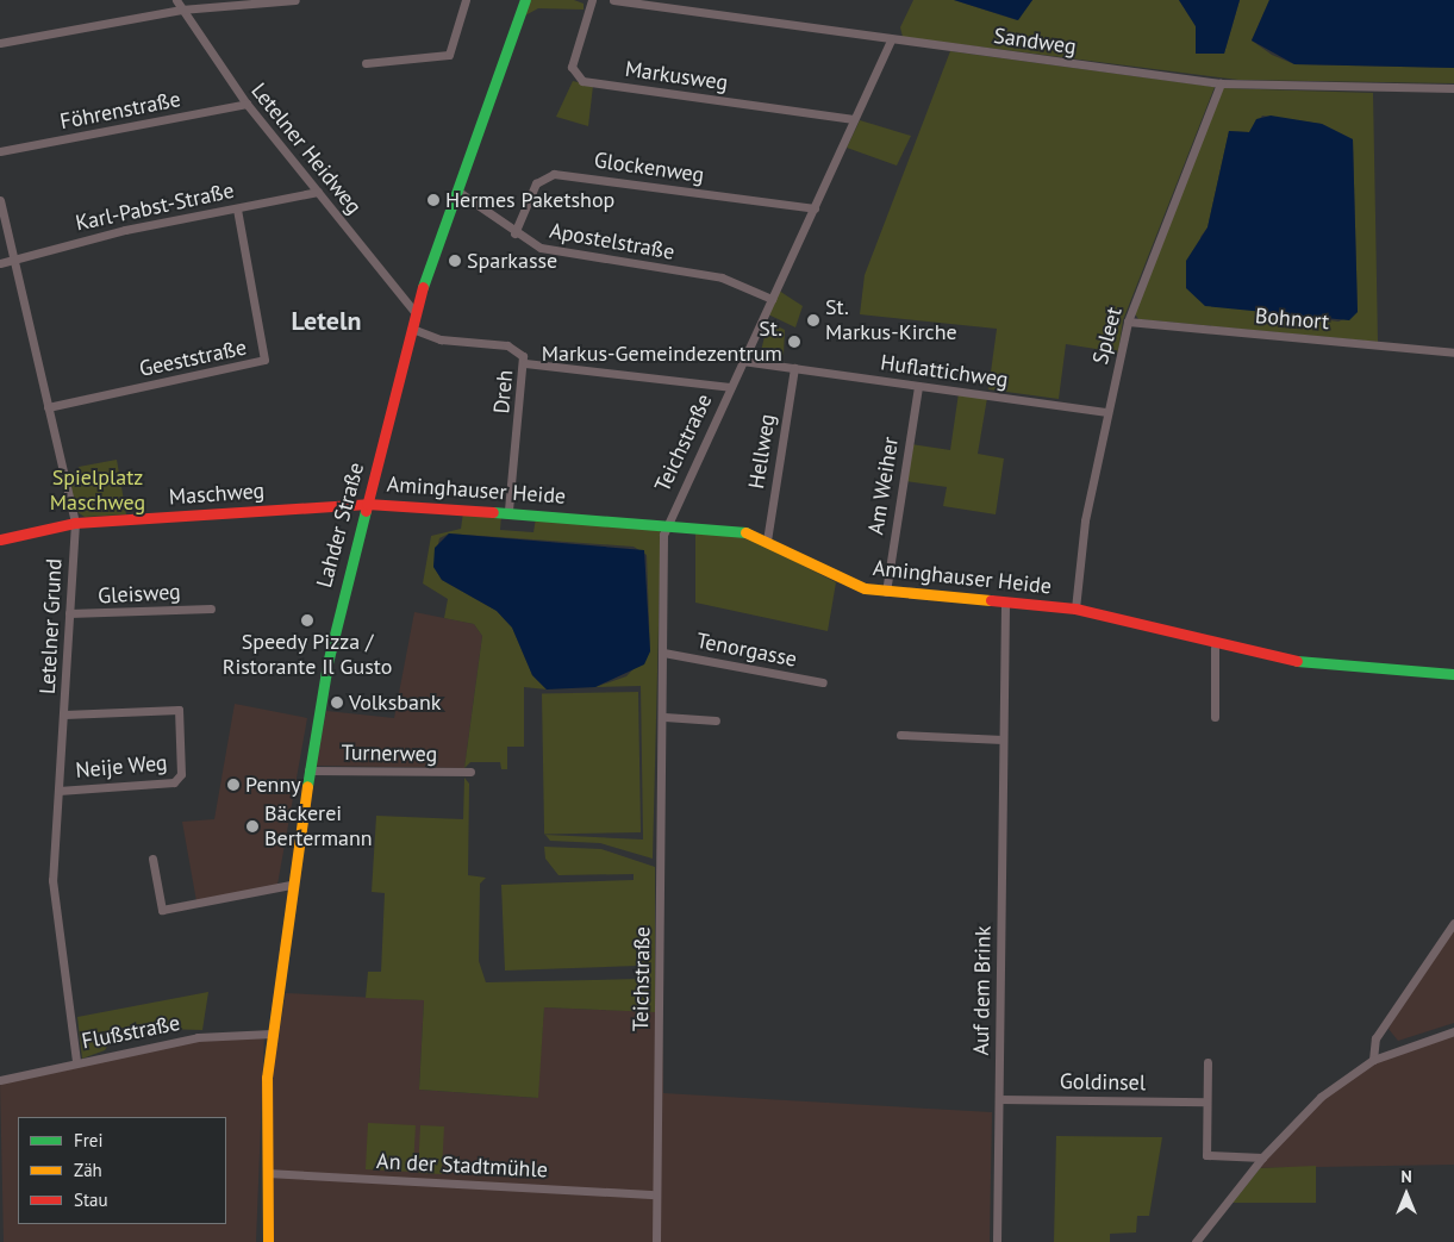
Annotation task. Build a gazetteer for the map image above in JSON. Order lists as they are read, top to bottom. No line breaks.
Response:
{"streets":{"street":["Sandweg","Markusweg","Föhrenstraße","Letelner Heidweg","Glockenweg","Karl-Pabst-Straße","Apostelstraße","Bohnort","Spleet","Geeststraße","Huflattichweg","Dreh","Teichstraße","Hellweg","Am Weiher","Aminghauser Heide","Maschweg","Lahder Straße","Gleisweg","Letelner Grund","Tenorgasse","Turnerweg","Neije Weg","Auf dem Brink","Flußstraße","Goldinsel","An der Stadtmühle"]},"crossings":[["Sandweg","Spleet"],["Sandweg","Teichstraße"],["Markusweg","Teichstraße"],["Föhrenstraße","Letelner Heidweg"],["Letelner Heidweg","Karl-Pabst-Straße"],["Letelner Heidweg","Lahder Straße"],["Glockenweg","Apostelstraße"],["Glockenweg","Teichstraße"],["Karl-Pabst-Straße","Geeststraße"],["Karl-Pabst-Straße","Letelner Grund"],["Apostelstraße","Teichstraße"],["Apostelstraße","Lahder Straße"],["Bohnort","Spleet"],["Spleet","Huflattichweg"],["Spleet","Aminghauser Heide"],["Geeststraße","Letelner Grund"],["Huflattichweg","Teichstraße"],["Huflattichweg","Hellweg"],["Huflattichweg","Am Weiher"],["Dreh","Aminghauser Heide"],["Dreh","Lahder Straße"],["Teichstraße","Aminghauser Heide"],["Teichstraße","Tenorgasse"],["Teichstraße","An der Stadtmühle"],["Hellweg","Aminghauser Heide"],["Am Weiher","Aminghauser Heide"],["Aminghauser Heide","Maschweg"],["Aminghauser Heide","Lahder Straße"],["Aminghauser Heide","Auf dem Brink"],["Maschweg","Lahder Straße"],["Maschweg","Letelner Grund"],["Lahder Straße","Turnerweg"],["Lahder Straße","Flußstraße"],["Lahder Straße","An der Stadtmühle"],["Gleisweg","Letelner Grund"],["Letelner Grund","Neije Weg"],["Letelner Grund","Flußstraße"],["Auf dem Brink","Goldinsel"]],"districts":["Leteln"],"parks":["Spielplatz Maschweg"],"places":["Hermes Paketshop","Sparkasse","St. Markus-Kirche","St. Markus-Gemeindezentrum","Speedy Pizza / Ristorante Il Gusto","Volksbank","Penny","Bäckerei Bertermann"],"legend":["Frei","Zäh","Stau"],"north":"top"}
